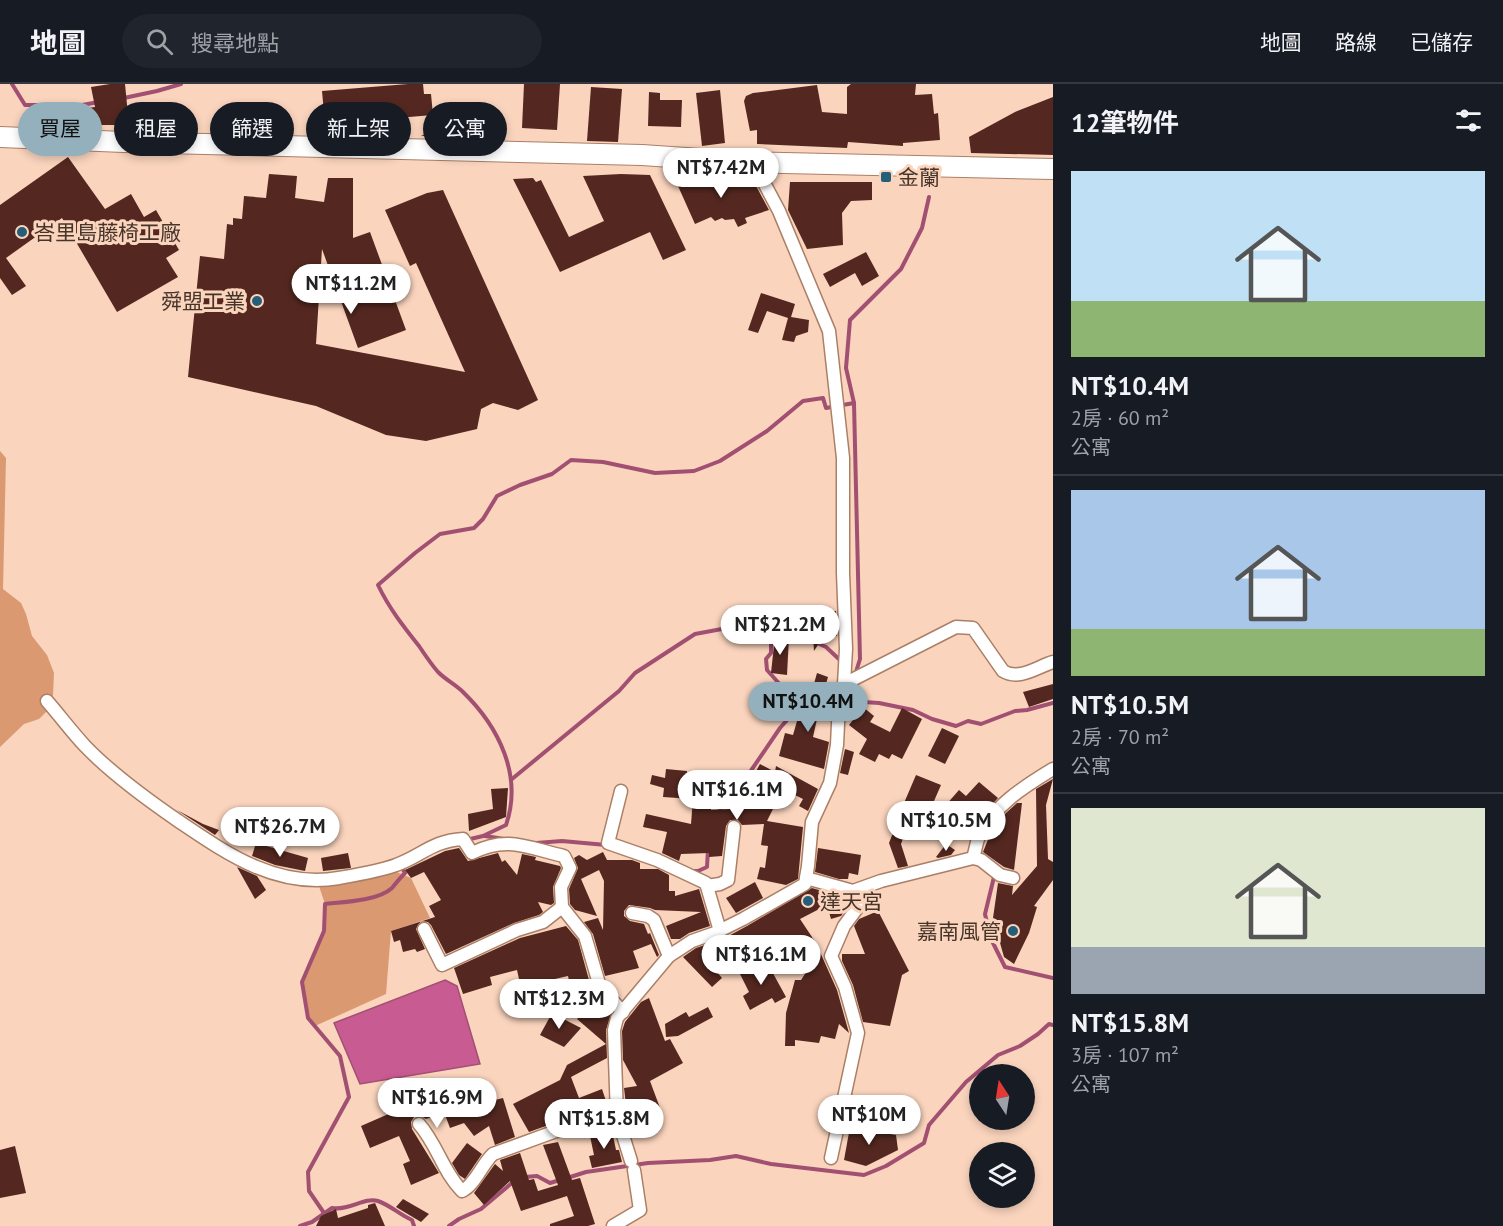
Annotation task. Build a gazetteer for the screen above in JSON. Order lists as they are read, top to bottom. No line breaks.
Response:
{"places":{"transit":["金蘭"],"other":["峇里島藤椅工廠","舜盟工業","達天宮","嘉南風管"]},"north":"top","page":{"header":"地圖","search":"搜尋地點","nav":["地圖","路線","已儲存"],"heading":"12筆物件","chip":["買屋","租屋","篩選","新上架","公寓"],"price":["NT$7.42M","NT$11.2M","NT$21.2M","NT$10.4M","NT$16.1M","NT$10.5M","NT$26.7M","NT$16.1M","NT$12.3M","NT$16.9M","NT$10M","NT$15.8M"],"list":[{"name":"NT$10.4M","note":"2房 · 60 m² · 公寓"},{"name":"NT$10.5M","note":"2房 · 70 m² · 公寓"},{"name":"NT$15.8M","note":"3房 · 107 m² · 公寓"}]}}
